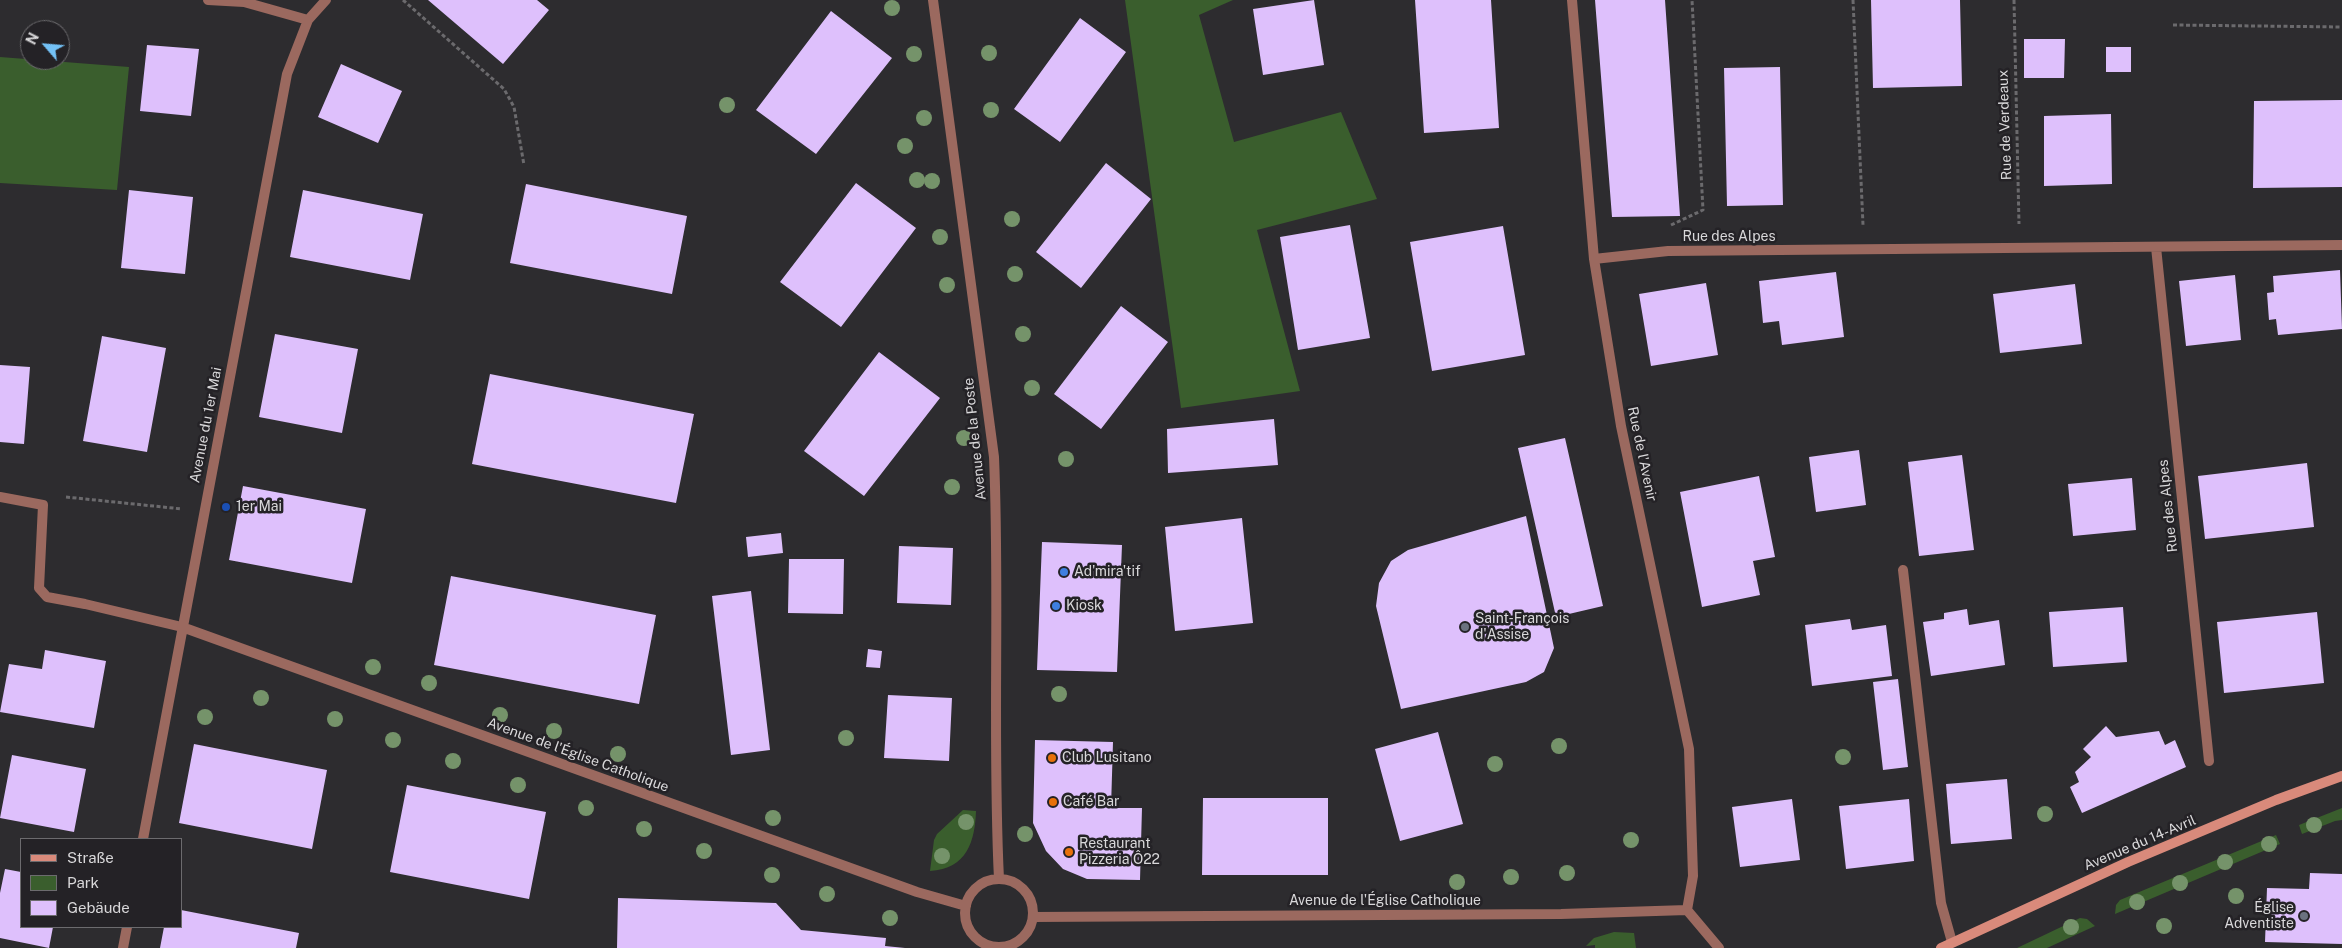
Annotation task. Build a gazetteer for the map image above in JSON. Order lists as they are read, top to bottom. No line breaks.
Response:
{"streets":{"main road":["Avenue du 14-Avril"],"street":["Rue des Alpes","Avenue du 1er Mai","Avenue de la Poste","Rue de l'Avenir","Avenue de l'Église Catholique"],"path":["Rue de Verdeaux"]},"crossings":[["Rue de Verdeaux","Rue des Alpes"],["Rue des Alpes","Rue de l'Avenir"],["Avenue du 1er Mai","Avenue de l'Église Catholique"],["Avenue de la Poste","Avenue de l'Église Catholique"],["Rue de l'Avenir","Avenue de l'Église Catholique"]],"places":["1er Mai","Ad'mira'tif","Kiosk","Saint-François d'Assise","Club Lusitano","Café Bar","Restaurant Pizzeria Ô22","Église Adventiste"],"legend":["Straße","Park","Gebäude"],"north":"top left"}
